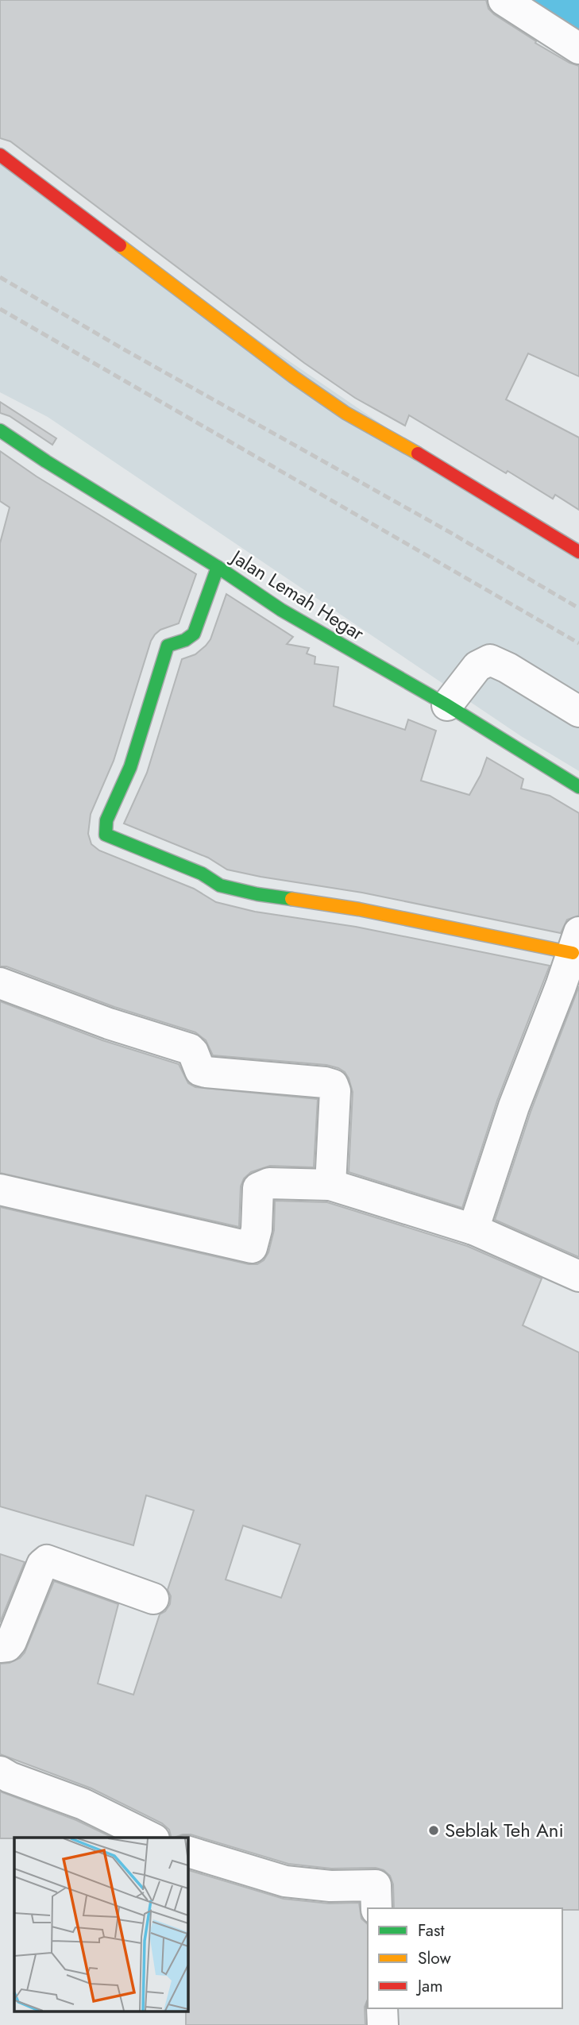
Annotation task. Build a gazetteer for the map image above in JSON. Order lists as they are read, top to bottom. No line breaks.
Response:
{"streets":{"street":["Jalan Lemah Hegar"]},"places":["Seblak Teh Ani"],"legend":["Fast","Slow","Jam"]}
